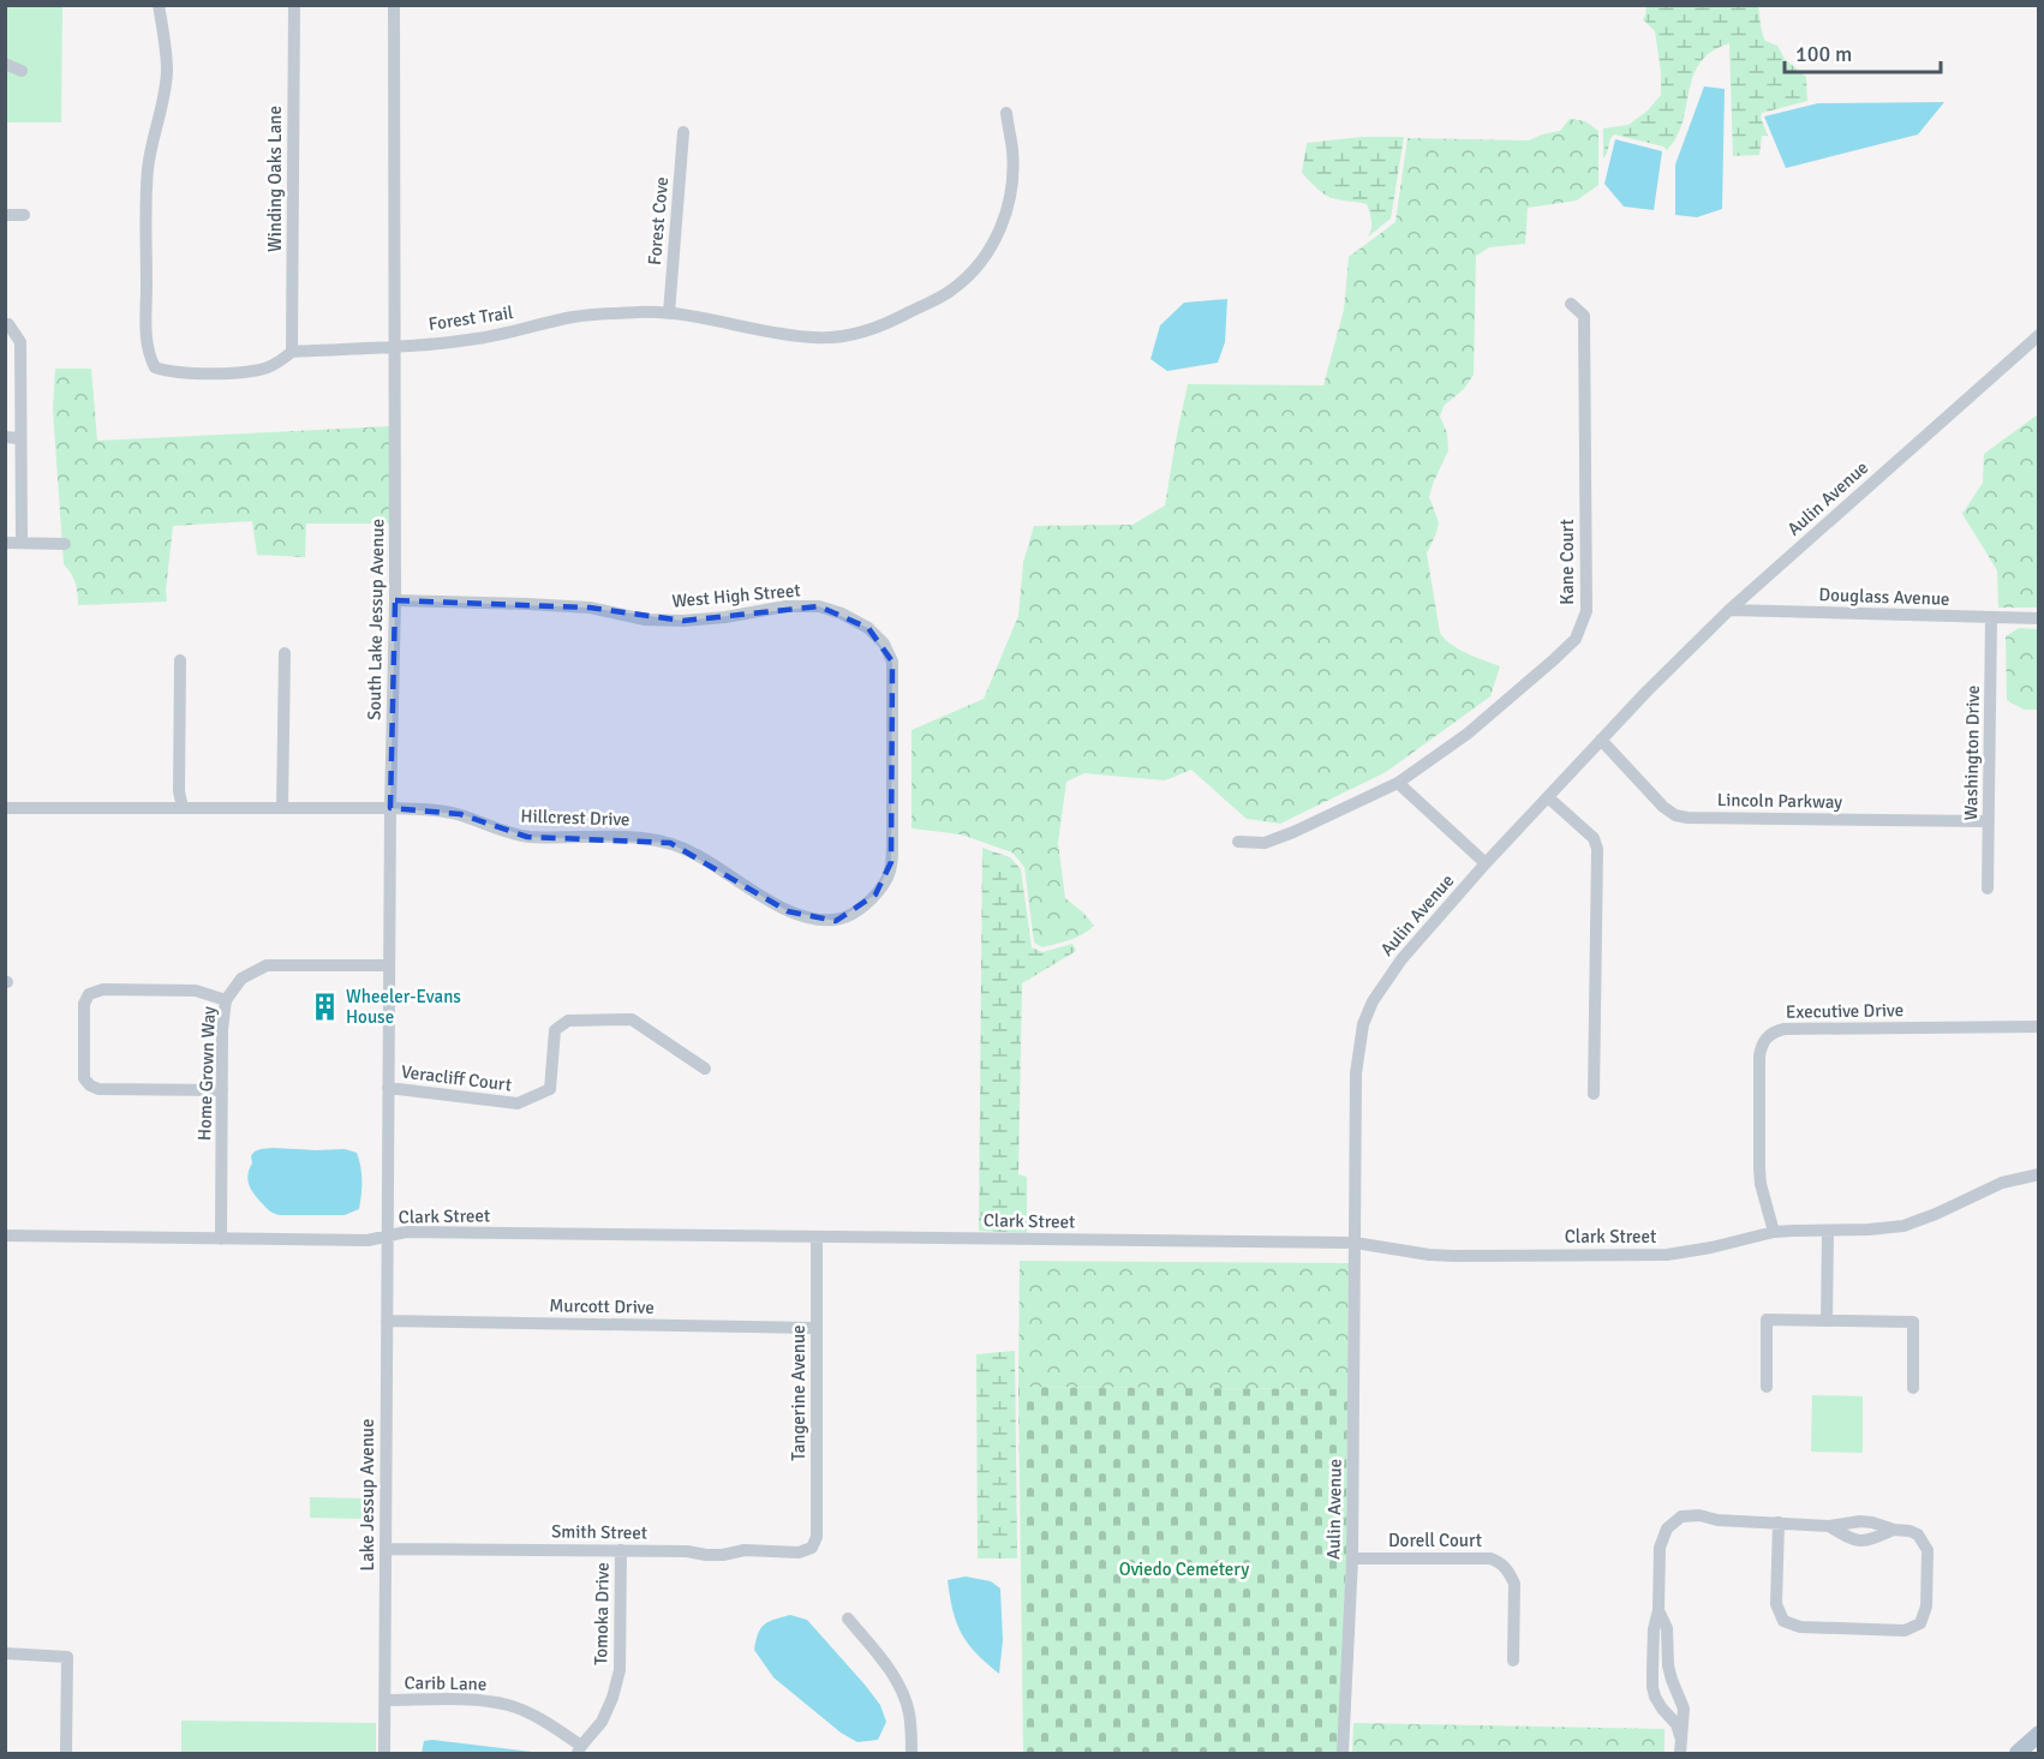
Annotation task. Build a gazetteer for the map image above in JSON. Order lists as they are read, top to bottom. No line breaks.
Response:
{"streets":{"street":["Winding Oaks Lane","Forest Cove","Forest Trail","Aulin Avenue","Kane Court","West High Street","Douglass Avenue","South Lake Jessup Avenue","Washington Drive","Lincoln Parkway","Hillcrest Drive","Executive Drive","Home Grown Way","Veracliff Court","Clark Street","Murcott Drive","Tangerine Avenue","Lake Jessup Avenue","Smith Street","Dorell Court","Tomoka Drive","Carib Lane"]},"crossings":[["Winding Oaks Lane","Forest Trail"],["Forest Cove","Forest Trail"],["Forest Trail","South Lake Jessup Avenue"],["Aulin Avenue","Douglass Avenue"],["Aulin Avenue","Lincoln Parkway"],["Aulin Avenue","Clark Street"],["Aulin Avenue","Dorell Court"],["West High Street","South Lake Jessup Avenue"],["West High Street","Hillcrest Drive"],["Douglass Avenue","Washington Drive"],["South Lake Jessup Avenue","Hillcrest Drive"],["South Lake Jessup Avenue","Home Grown Way"],["South Lake Jessup Avenue","Veracliff Court"],["South Lake Jessup Avenue","Clark Street"],["South Lake Jessup Avenue","Lake Jessup Avenue"],["Washington Drive","Lincoln Parkway"],["Executive Drive","Clark Street"],["Home Grown Way","Clark Street"],["Clark Street","Tangerine Avenue"],["Clark Street","Lake Jessup Avenue"],["Murcott Drive","Tangerine Avenue"],["Murcott Drive","Lake Jessup Avenue"],["Tangerine Avenue","Smith Street"],["Lake Jessup Avenue","Smith Street"],["Lake Jessup Avenue","Carib Lane"],["Smith Street","Tomoka Drive"],["Tomoka Drive","Carib Lane"]],"parks":["Oviedo Cemetery"],"places":{"building":["Wheeler-Evans House"]},"scale_bar":"100 m"}
